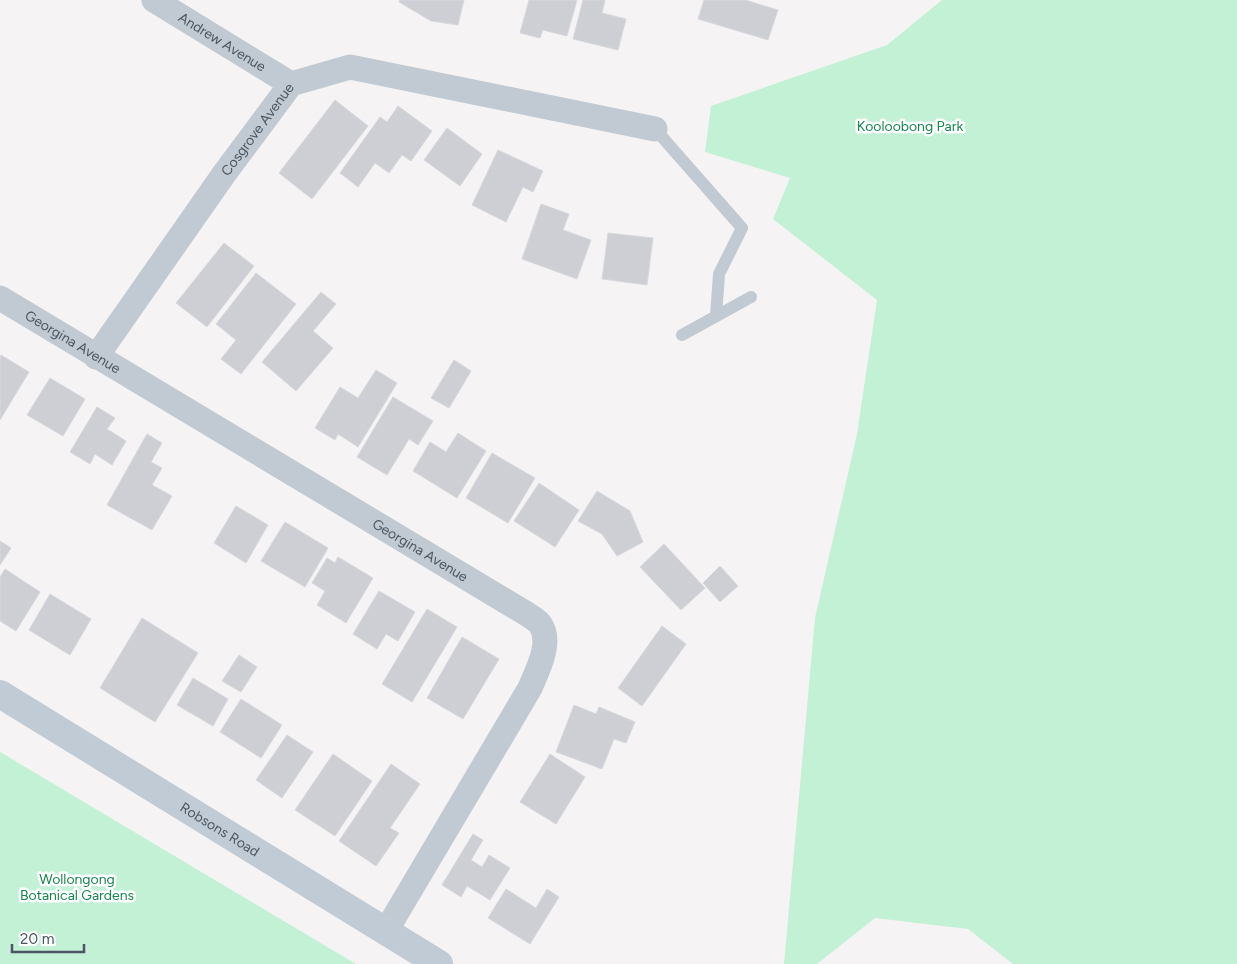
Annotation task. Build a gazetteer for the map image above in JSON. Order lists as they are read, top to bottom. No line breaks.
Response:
{"streets":{"main road":["Robsons Road"],"street":["Andrew Avenue","Cosgrove Avenue","Georgina Avenue"]},"crossings":[["Andrew Avenue","Cosgrove Avenue"],["Cosgrove Avenue","Georgina Avenue"],["Georgina Avenue","Robsons Road"]],"parks":["Kooloobong Park","Wollongong Botanical Gardens"],"scale_bar":"20 m"}
